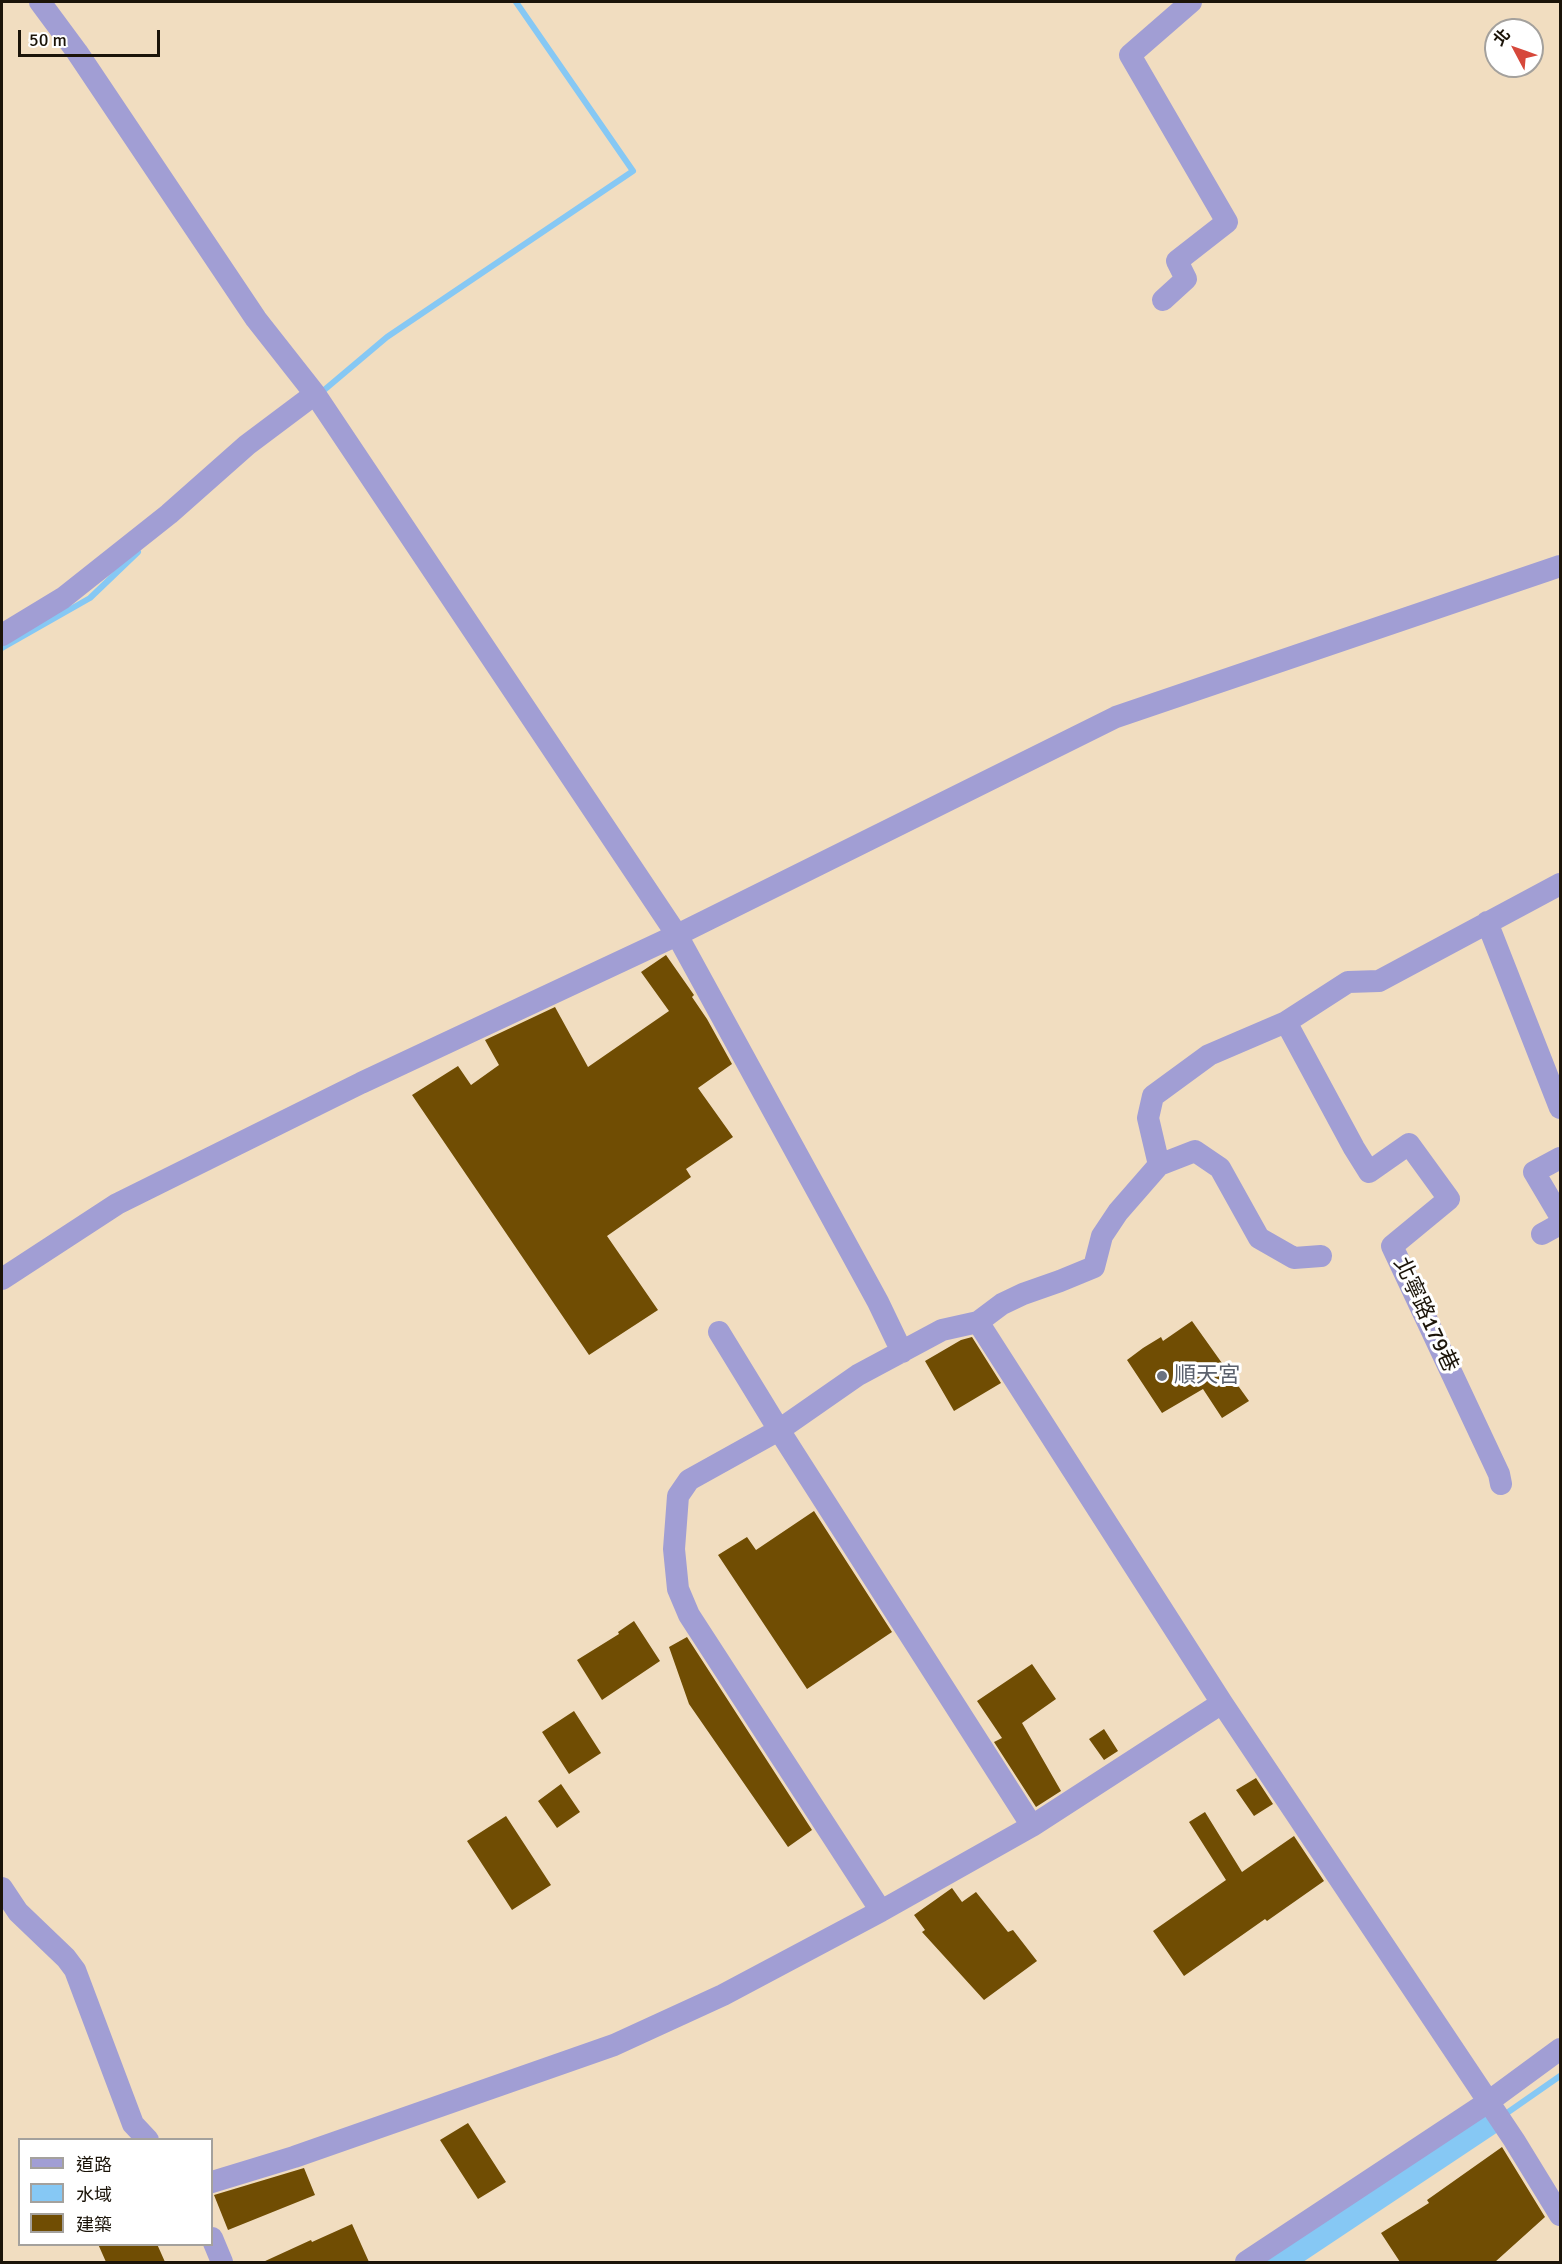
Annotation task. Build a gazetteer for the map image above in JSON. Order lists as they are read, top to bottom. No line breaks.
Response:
{"streets":{"street":["北寧路179巷"]},"places":["順天宮"],"legend":["道路","水域","建築"],"scale_bar":"50 m","north":"top left"}
